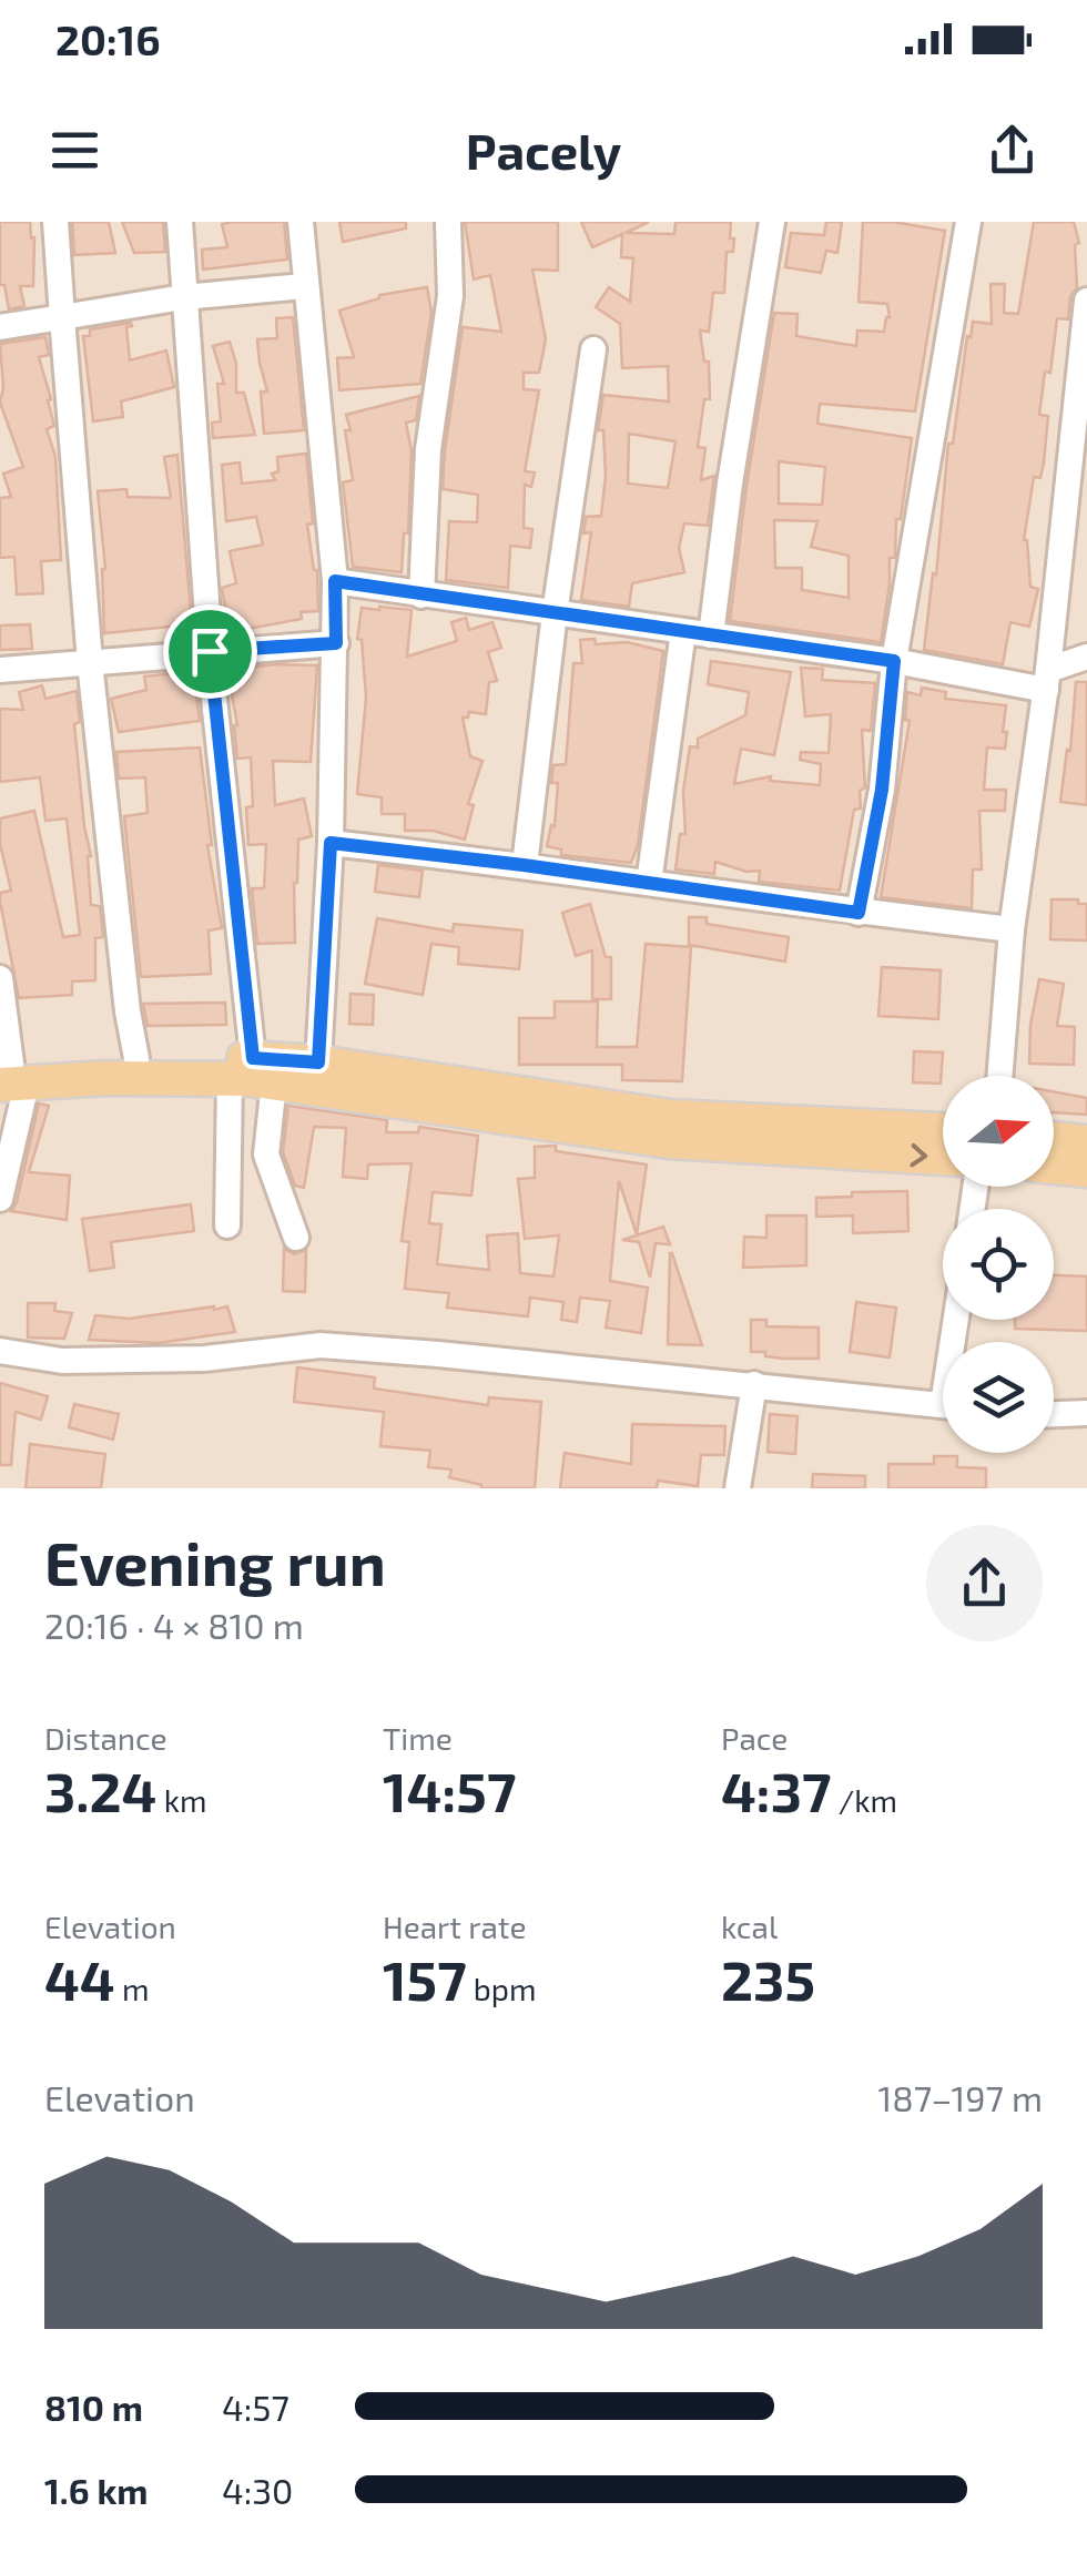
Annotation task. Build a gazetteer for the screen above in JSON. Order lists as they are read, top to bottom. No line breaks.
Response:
{"north":"right","page":{"status":"20:16","header":"Pacely","heading":["Evening run","20:16 · 4 × 810 m"],"stats":[["Distance","3.24 km"],["Time","14:57"],["Pace","4:37 /km"],["Elevation","44 m"],["Heart rate","157 bpm"],["kcal","235"]],"chart":["Elevation","187–197 m"],"list":[{"name":"810 m","note":"4:57"},{"name":"1.6 km","note":"4:30"}]}}
